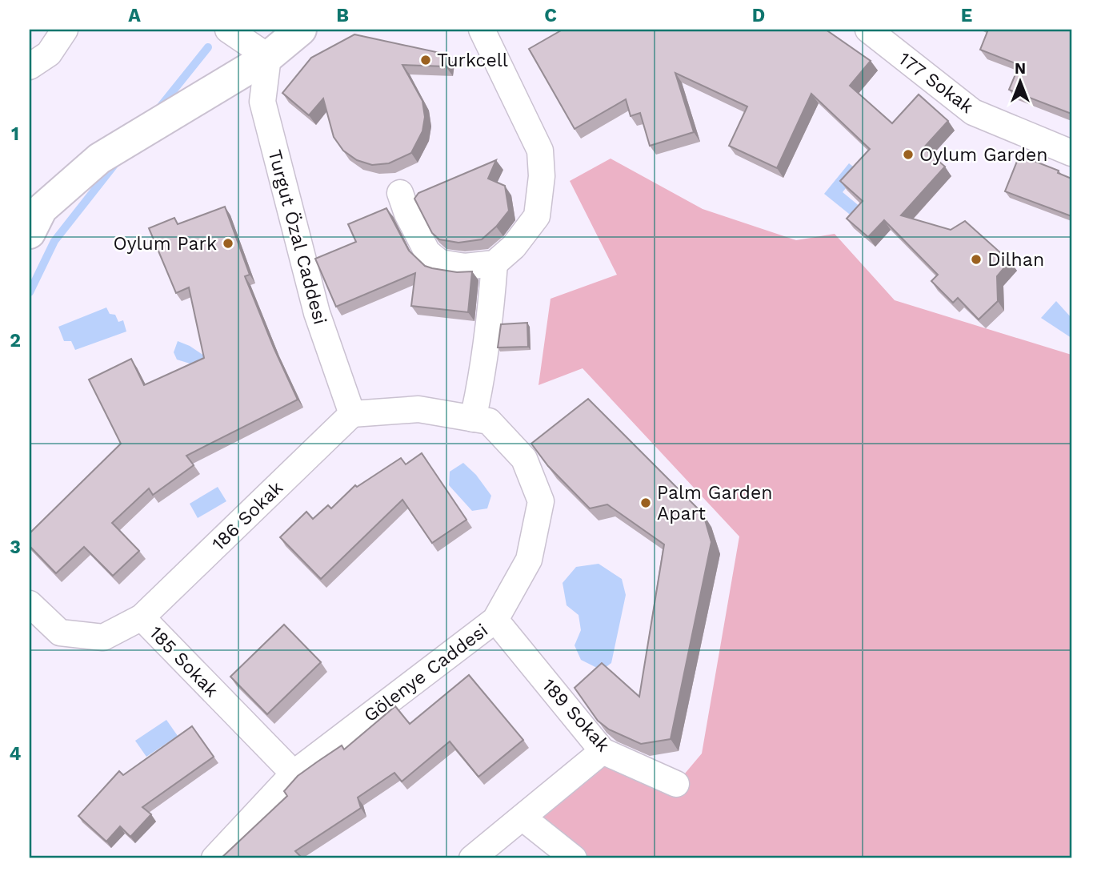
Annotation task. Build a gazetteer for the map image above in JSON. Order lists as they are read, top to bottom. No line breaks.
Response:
{"streets":{"street":["177 Sokak","Turgut Özal Caddesi","186 Sokak","185 Sokak","Gölenye Caddesi","189 Sokak"]},"crossings":[["Turgut Özal Caddesi","186 Sokak"],["Turgut Özal Caddesi","Gölenye Caddesi"],["186 Sokak","185 Sokak"],["186 Sokak","Gölenye Caddesi"],["185 Sokak","Gölenye Caddesi"],["Gölenye Caddesi","189 Sokak"]],"places":["Turkcell","Oylum Garden","Oylum Park","Dilhan","Palm Garden Apart"],"north":"top","grid":{"columns":["A","B","C","D","E"],"rows":["1","2","3","4"]}}
